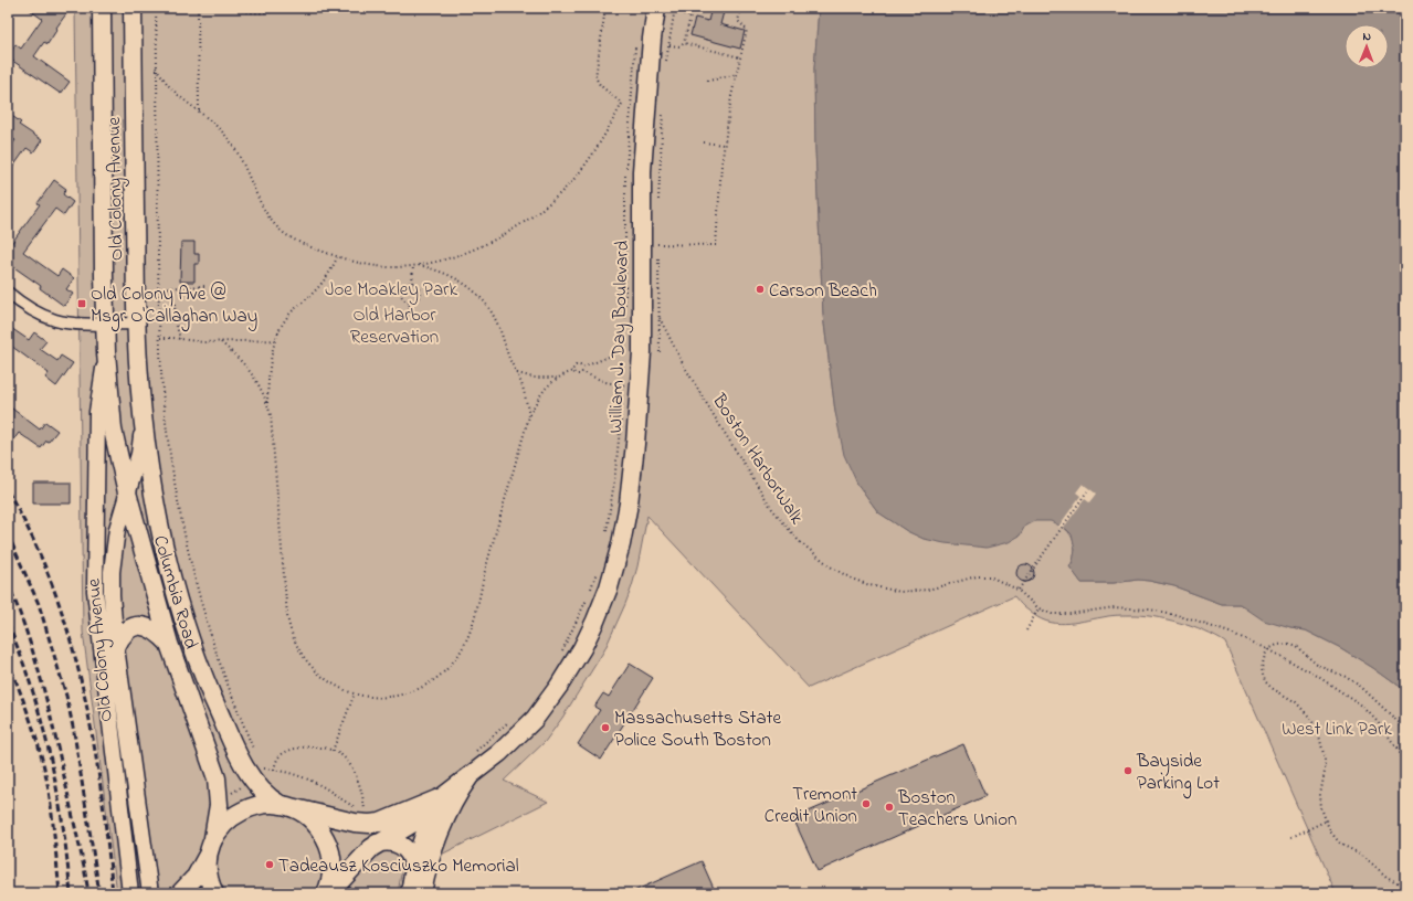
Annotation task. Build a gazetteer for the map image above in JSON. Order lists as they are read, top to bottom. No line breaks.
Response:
{"streets":{"main road":["Old Colony Avenue","William J. Day Boulevard","Columbia Road"],"path":["Boston HarborWalk"]},"crossings":[["Old Colony Avenue","Columbia Road"],["William J. Day Boulevard","Columbia Road"]],"parks":["Joe Moakley Park","Old Harbor Reservation","West Link Park"],"places":{"other":["Carson Beach","Massachusetts State Police South Boston","Bayside Parking Lot","Tremont Credit Union","Boston Teachers Union","Tadeausz Kosciuszko Memorial"],"transit":["Old Colony Ave @ Msgr O'Callaghan Way"]},"north":"top"}
